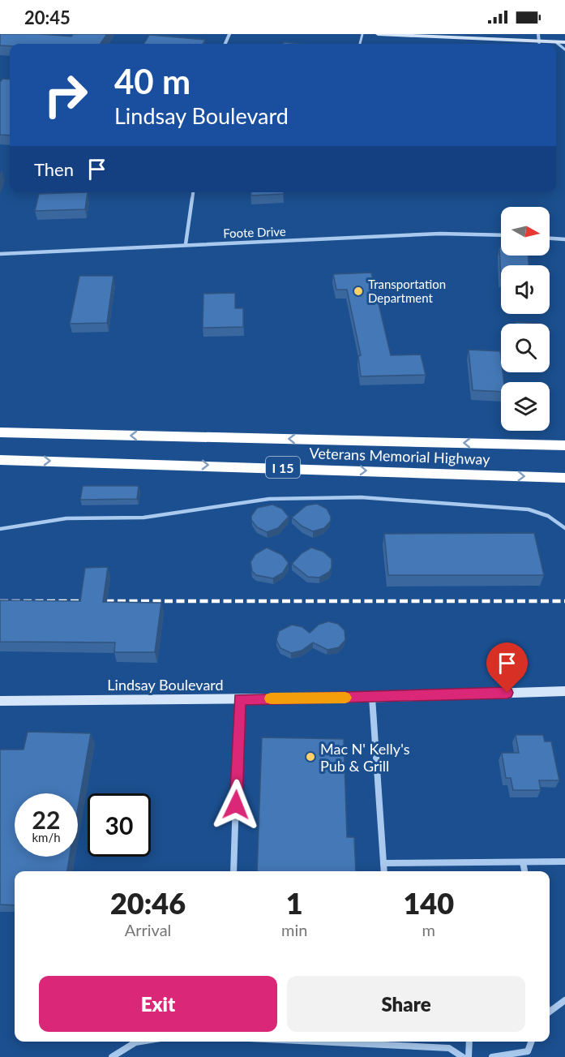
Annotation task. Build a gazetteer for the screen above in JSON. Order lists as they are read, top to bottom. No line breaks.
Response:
{"streets":{"highway":["Veterans Memorial Highway","I 15"],"street":["Foote Drive","Lindsay Boulevard"]},"places":["Transportation Department","Mac N' Kelly's Pub & Grill"],"north":"right","page":{"status":"20:45","turn":["40 m","Lindsay Boulevard"],"then":"Then","speed":"22 km/h","limit":"30","eta":["20:46","Arrival","1","min","140","m"],"buttons":["Exit","Share"]}}
